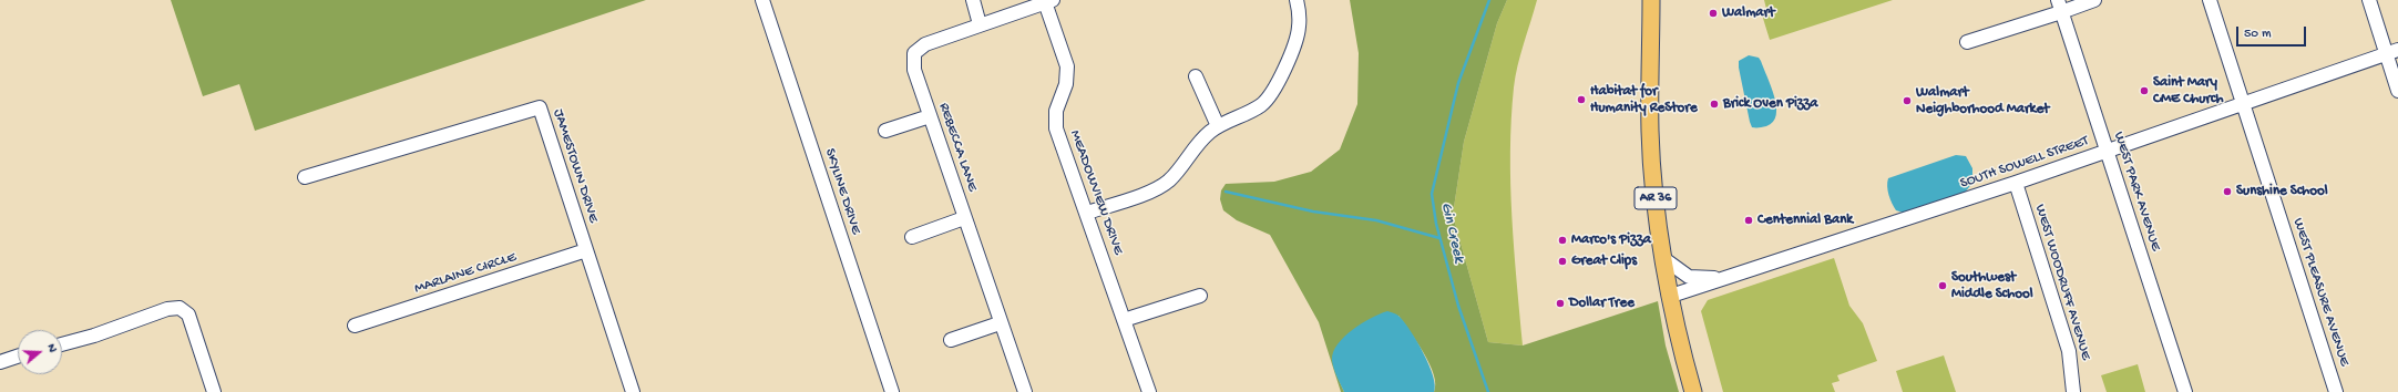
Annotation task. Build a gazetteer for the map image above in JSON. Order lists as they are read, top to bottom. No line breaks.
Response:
{"streets":{"main road":["AR 36"],"street":["REBECCA LANE","SOUTH SOWELL STREET","JAMESTOWN DRIVE","SKYLINE DRIVE","WEST PARK AVENUE","MEADOWVIEW DRIVE","MARLAINE CIRCLE","WEST WOODRUFF AVENUE","WEST PLEASURE AVENUE"]},"crossings":[["REBECCA LANE","MEADOWVIEW DRIVE"],["SOUTH SOWELL STREET","WEST PARK AVENUE"],["SOUTH SOWELL STREET","AR 36"],["SOUTH SOWELL STREET","WEST WOODRUFF AVENUE"],["SOUTH SOWELL STREET","WEST PLEASURE AVENUE"],["JAMESTOWN DRIVE","MARLAINE CIRCLE"]],"water":["Gin Creek"],"places":["Walmart","Saint Mary CME Church","Habitat for Humanity ReStore","Walmart Neighborhood Market","Brick Oven Pizza","Sunshine School","Centennial Bank","Marco's Pizza","Great Clips","Southwest Middle School","Dollar Tree"],"scale_bar":"50 m","north":"right"}
